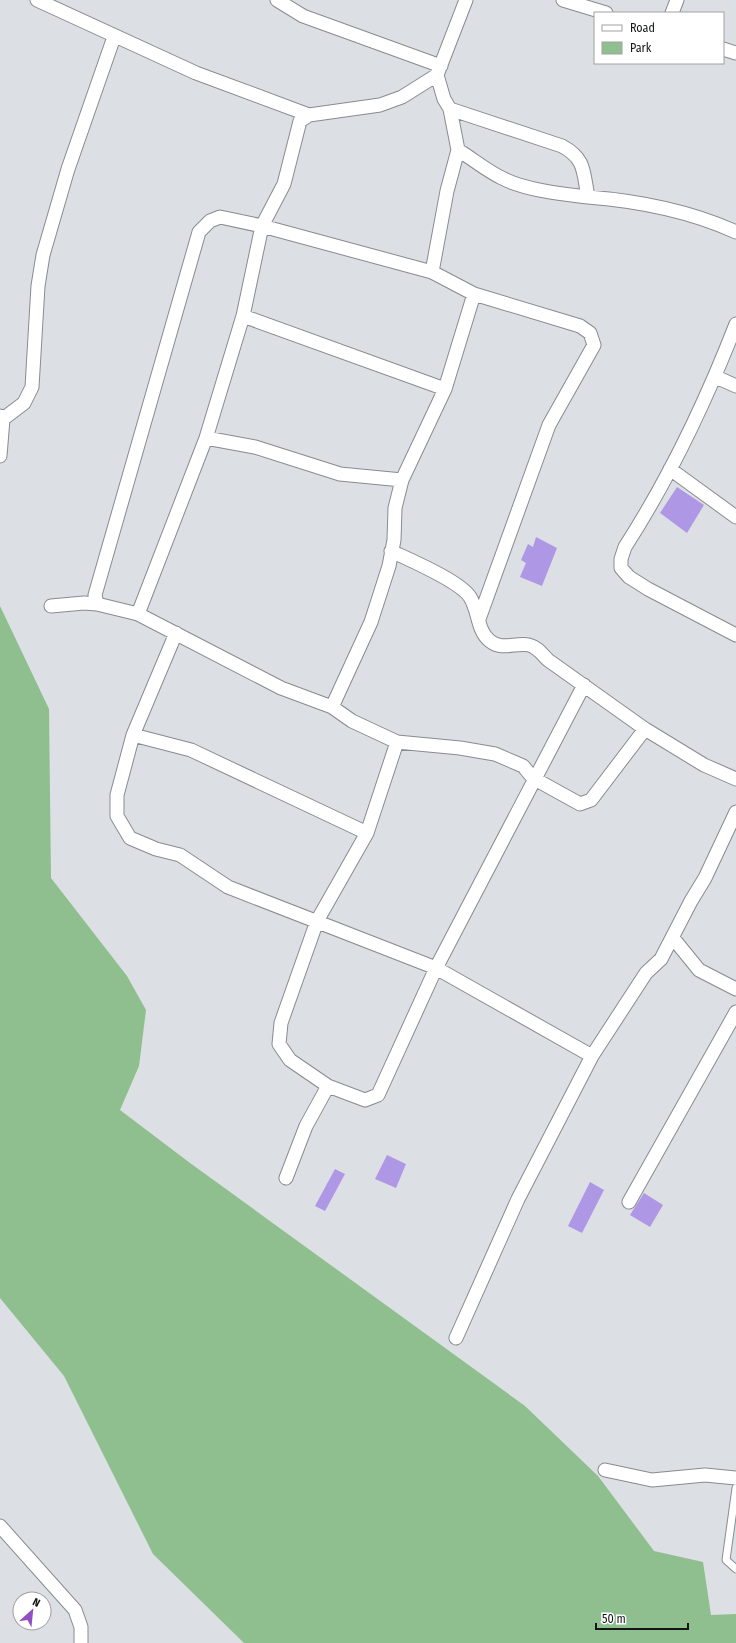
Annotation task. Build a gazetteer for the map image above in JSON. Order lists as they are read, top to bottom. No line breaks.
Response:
{"legend":["Road","Park"],"scale_bar":"50 m","north":"top right"}
